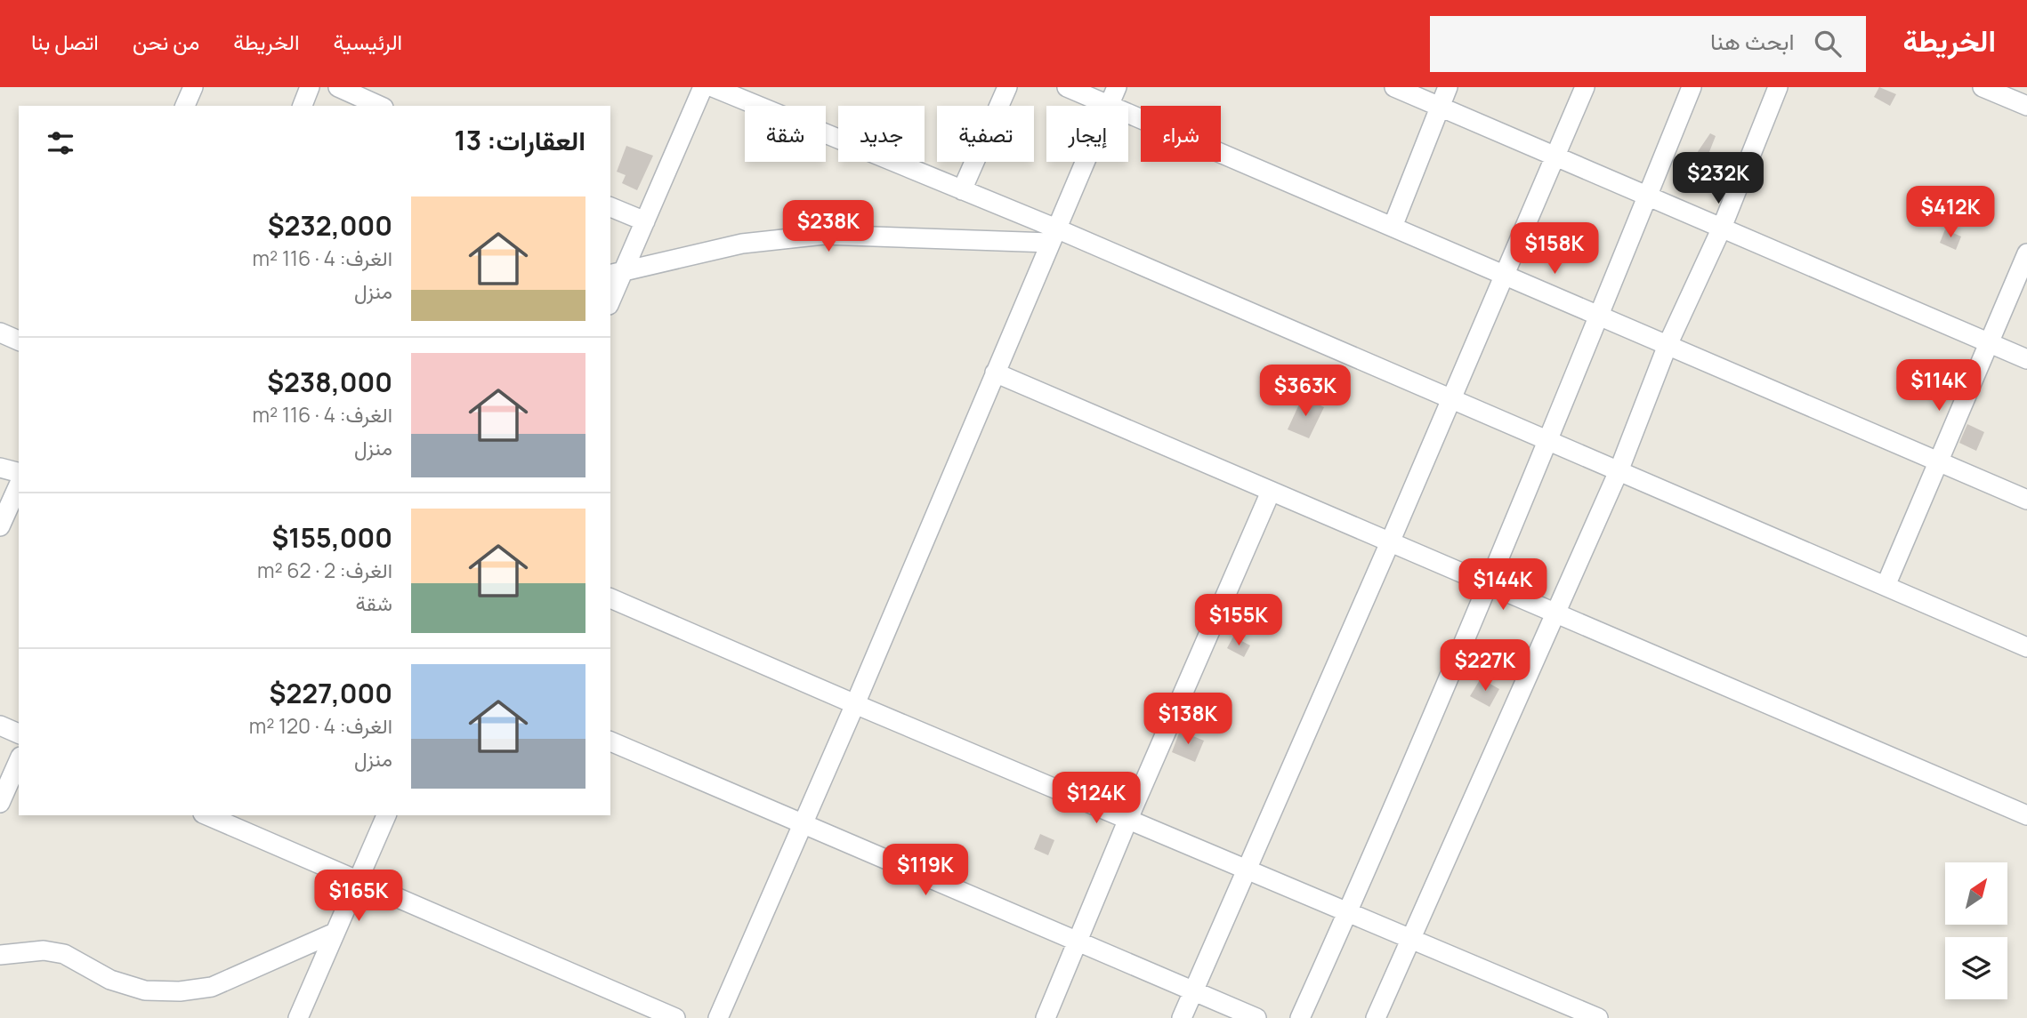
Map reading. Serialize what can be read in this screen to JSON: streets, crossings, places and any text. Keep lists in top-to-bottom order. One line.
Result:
{"north":"top right","page":{"header":"الخريطة","search":"ابحث هنا","nav":["الرئيسية","الخريطة","من نحن","اتصل بنا"],"chip":["شراء","إيجار","تصفية","جديد","شقة"],"heading":"العقارات: 13","price":["$232K","$412K","$238K","$158K","$114K","$363K","$144K","$155K","$227K","$138K","$124K","$119K","$165K"],"list":[{"name":"$232,000","note":"الغرف: 4 · 116 m² · منزل"},{"name":"$238,000","note":"الغرف: 4 · 116 m² · منزل"},{"name":"$155,000","note":"الغرف: 2 · 62 m² · شقة"},{"name":"$227,000","note":"الغرف: 4 · 120 m² · منزل"}]}}
